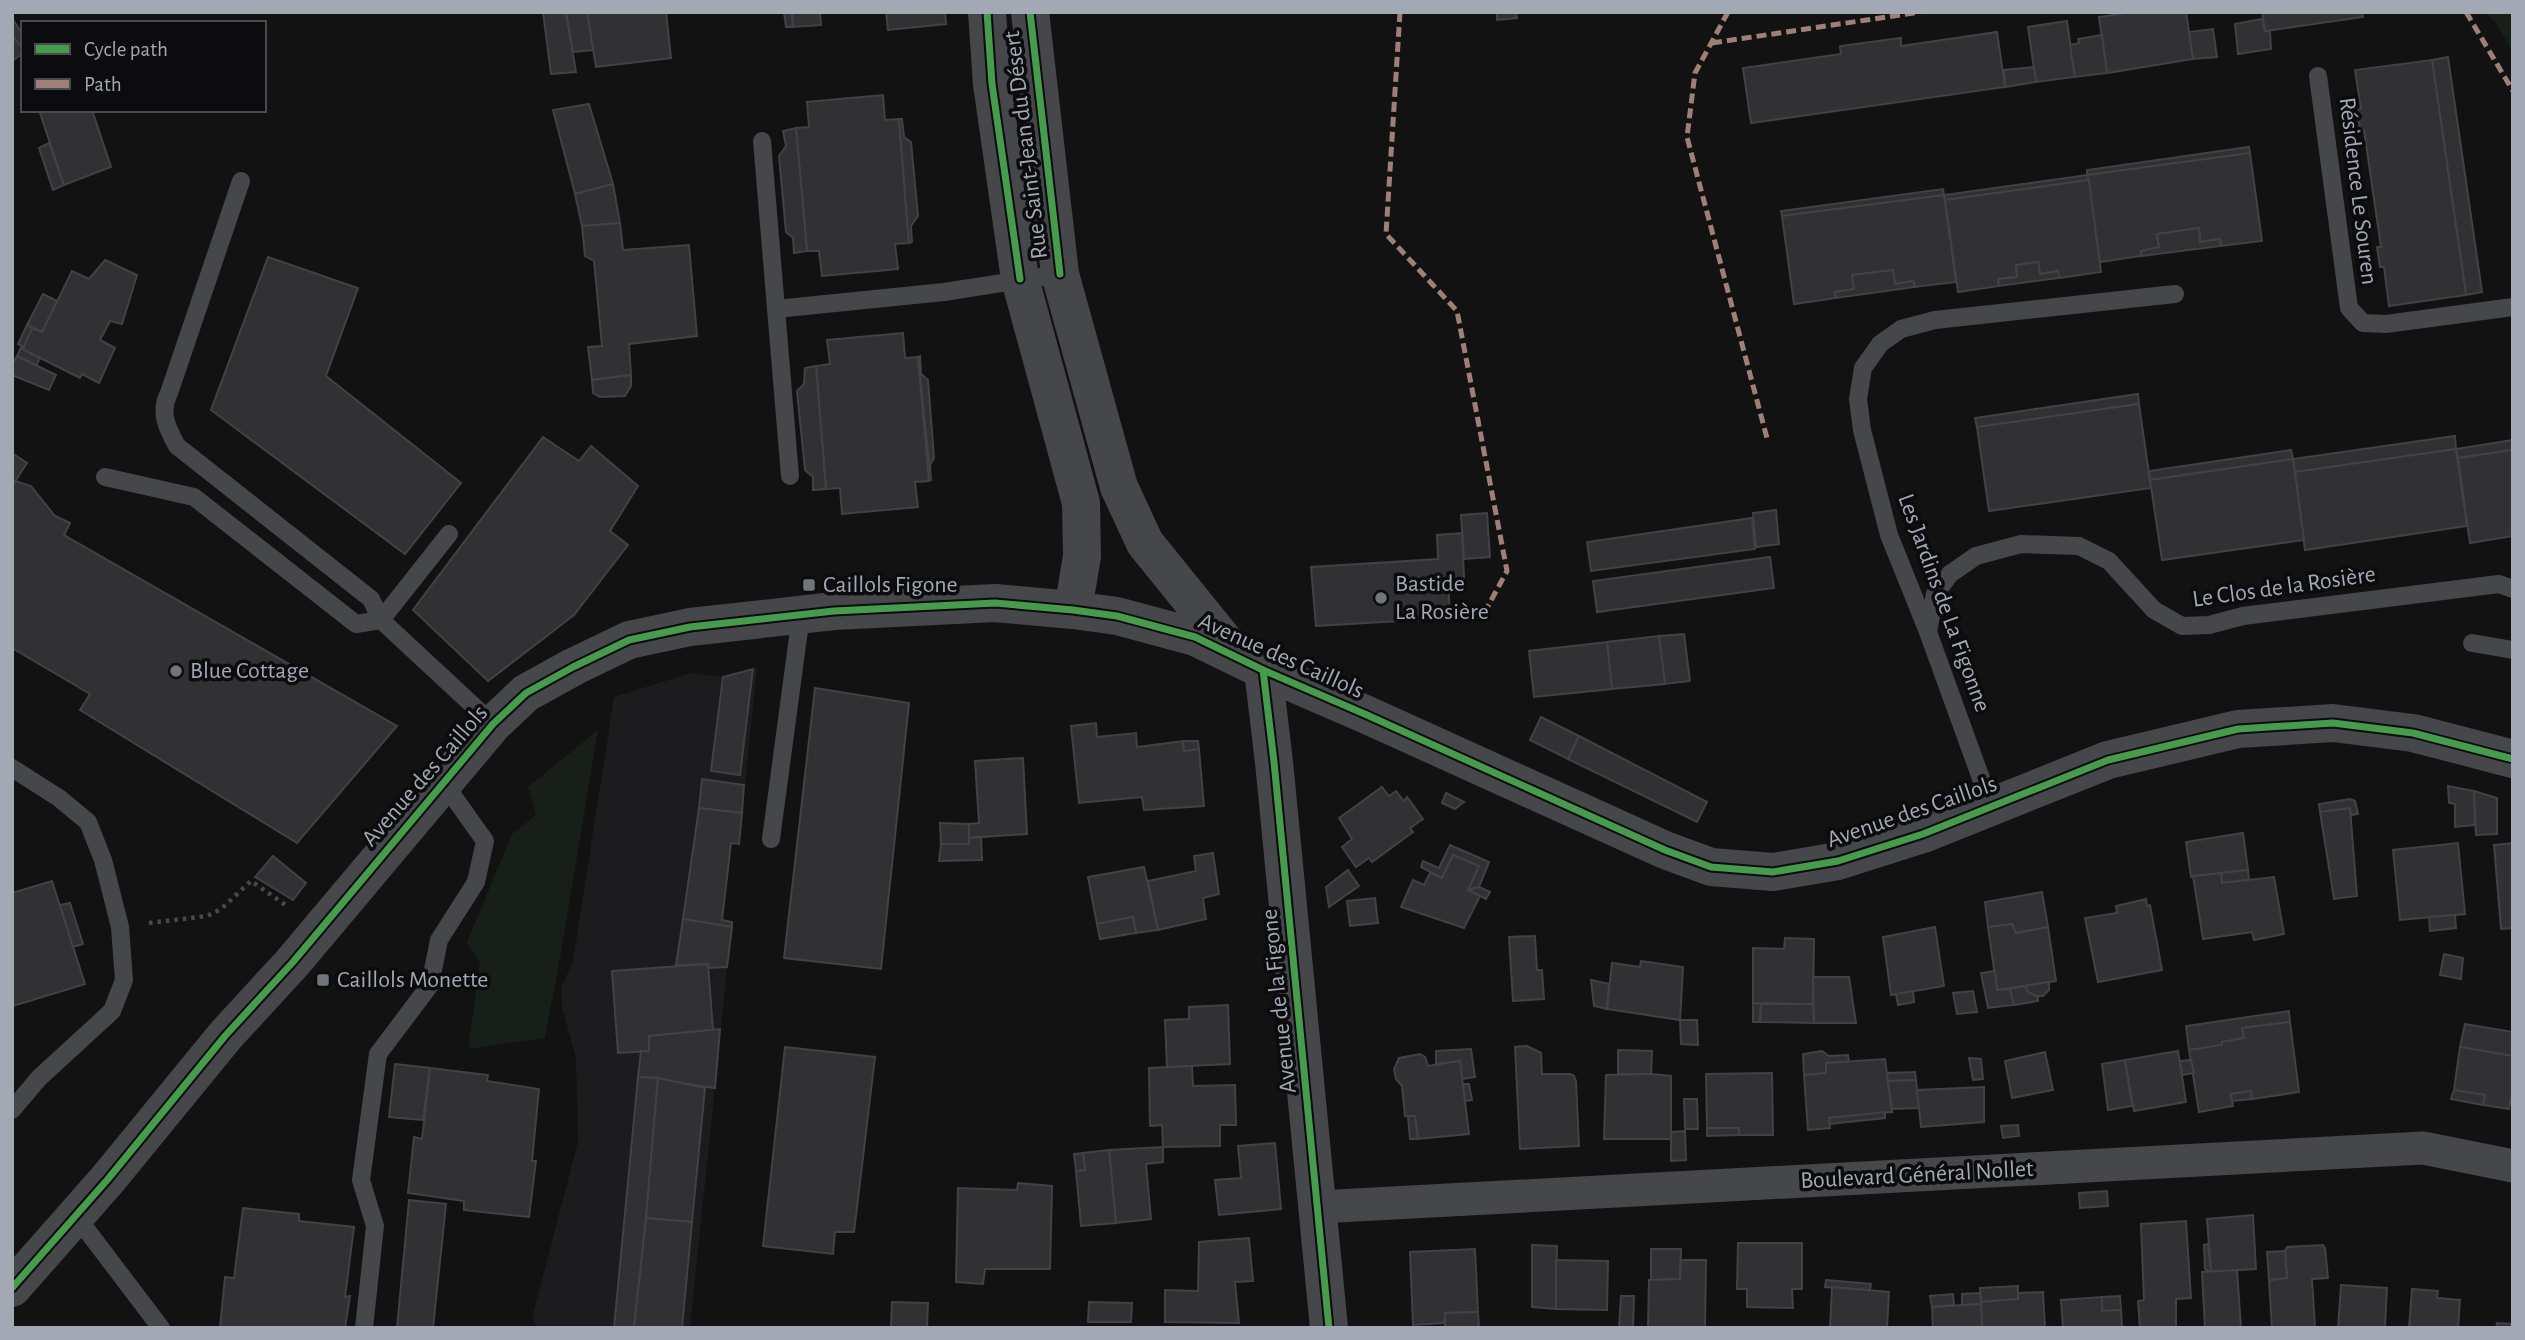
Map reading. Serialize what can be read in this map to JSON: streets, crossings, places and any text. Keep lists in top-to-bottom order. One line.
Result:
{"streets":{"street":["Rue Saint-Jean du Désert","Avenue des Caillols","Avenue de la Figone","Boulevard Général Nollet"],"lane":["Résidence Le Souren","Le Clos de la Rosière","Les Jardins de La Figonne"]},"crossings":[["Rue Saint-Jean du Désert","Avenue des Caillols"],["Rue Saint-Jean du Désert","Avenue de la Figone"],["Le Clos de la Rosière","Les Jardins de La Figonne"],["Les Jardins de La Figonne","Avenue des Caillols"],["Avenue des Caillols","Avenue de la Figone"],["Avenue de la Figone","Boulevard Général Nollet"]],"places":{"transit":["Caillols Figone","Caillols Monette"],"other":["Bastide La Rosière","Blue Cottage"]},"legend":["Cycle path","Path"]}
